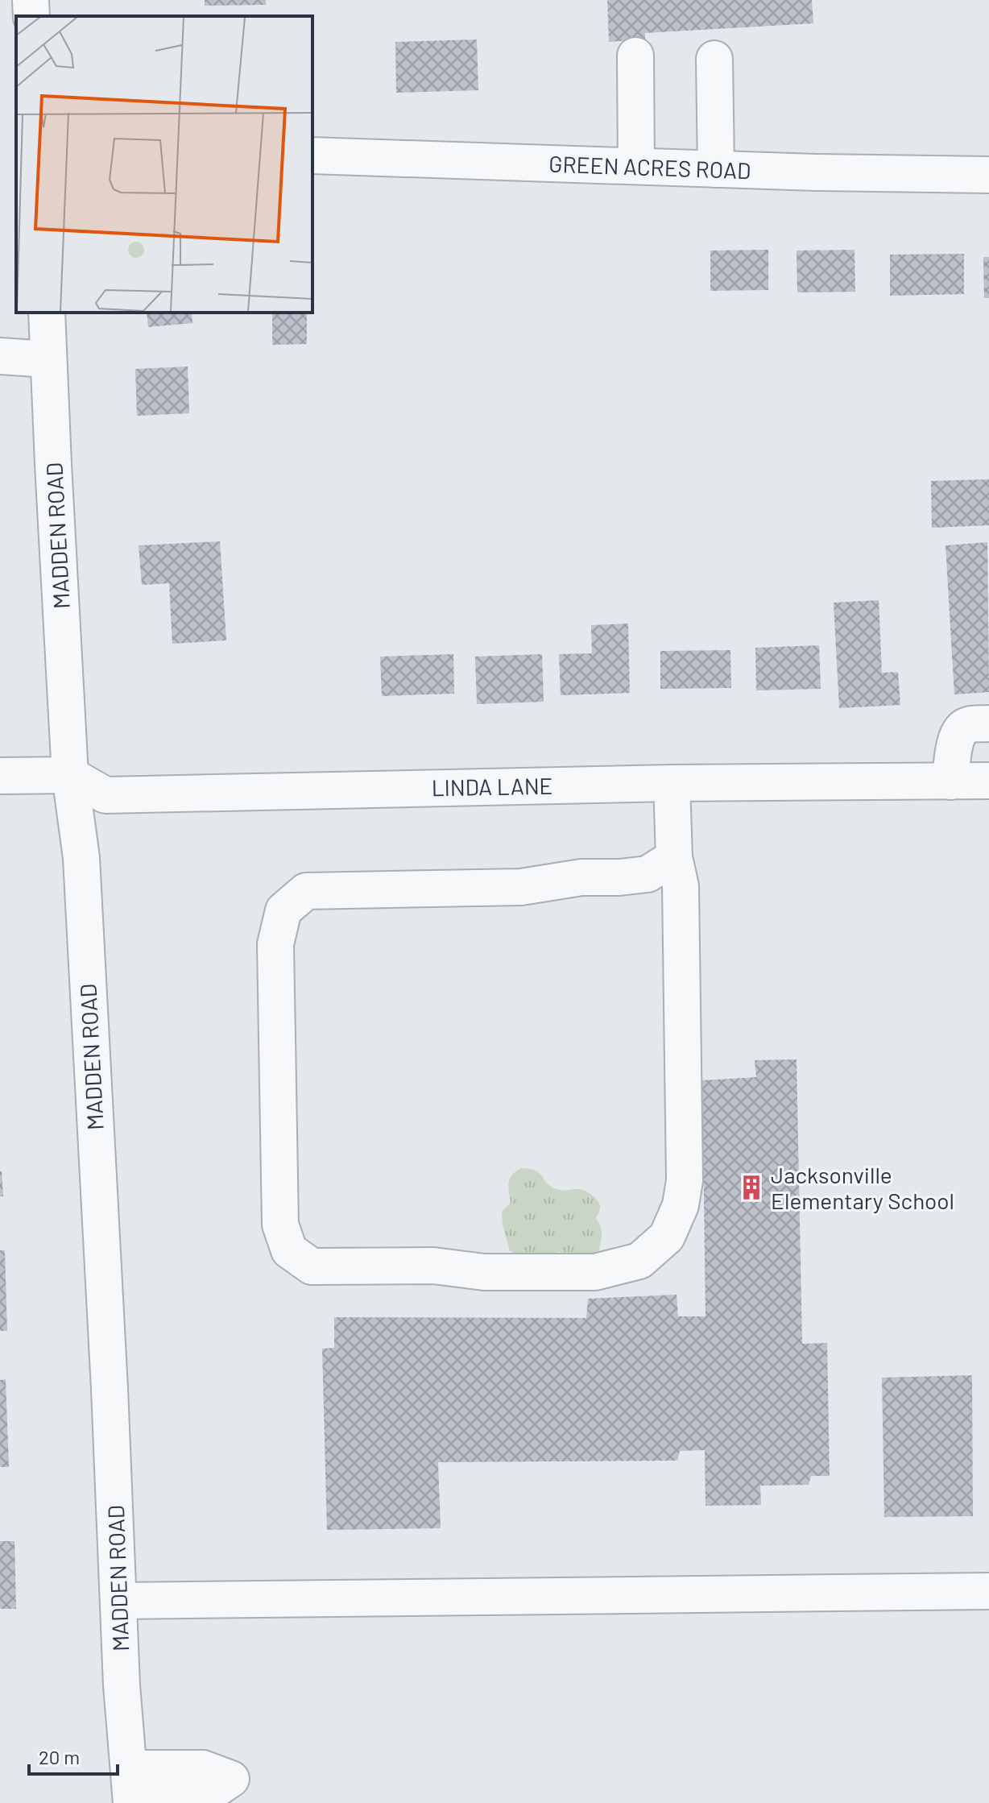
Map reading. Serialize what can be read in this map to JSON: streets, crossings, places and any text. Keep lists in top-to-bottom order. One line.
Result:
{"streets":{"street":["GREEN ACRES ROAD","MADDEN ROAD","LINDA LANE"]},"crossings":[["MADDEN ROAD","LINDA LANE"]],"places":{"building":["Jacksonville Elementary School"]},"scale_bar":"20 m"}
